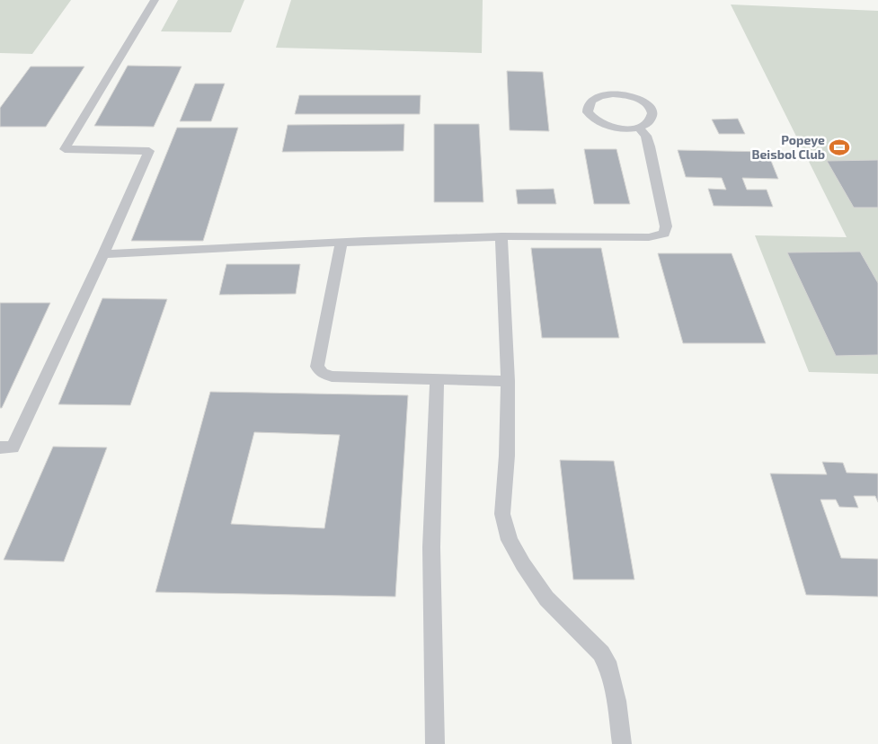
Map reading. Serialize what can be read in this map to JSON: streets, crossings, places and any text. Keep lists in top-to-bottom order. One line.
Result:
{"places":{"sports":["Popeye Beisbol Club"]}}
